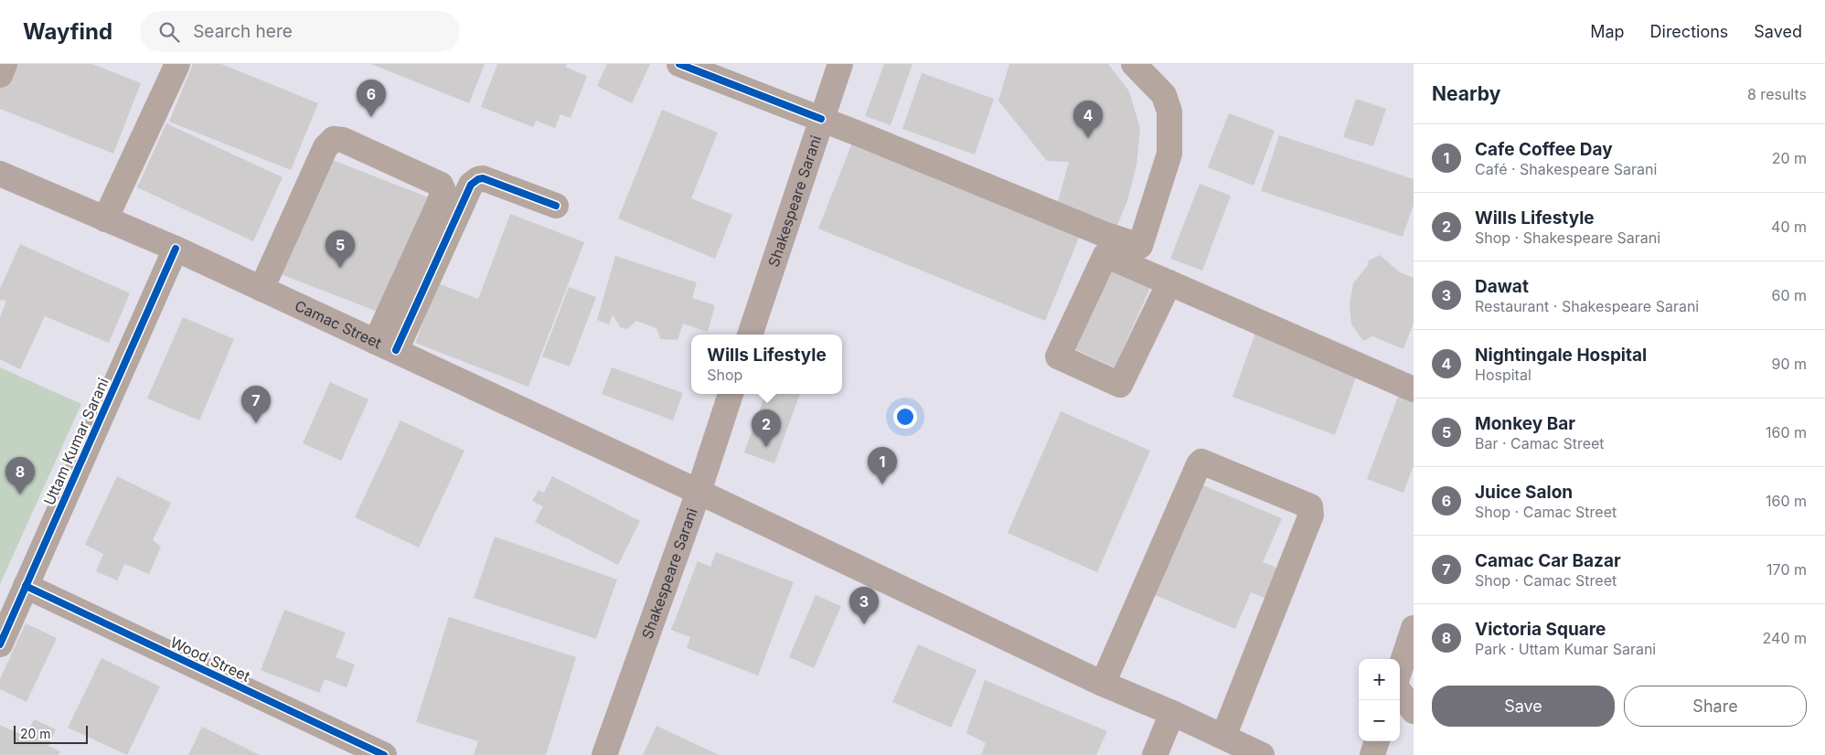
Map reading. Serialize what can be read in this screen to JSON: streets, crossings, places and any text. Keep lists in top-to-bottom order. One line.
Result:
{"streets":{"main road":["Shakespeare Sarani","Camac Street"],"street":["Uttam Kumar Sarani","Wood Street"]},"crossings":[["Shakespeare Sarani","Camac Street"],["Camac Street","Uttam Kumar Sarani"],["Uttam Kumar Sarani","Wood Street"]],"scale_bar":"20 m","page":{"header":"Wayfind","search":"Search here","nav":["Map","Directions","Saved"],"heading":["Nearby","8 results"],"pins":["6","4","5","7","2","1","8","3"],"list":[{"mark":"1","name":"Cafe Coffee Day","note":"Café · Shakespeare Sarani","value":"20 m"},{"mark":"2","name":"Wills Lifestyle","note":"Shop · Shakespeare Sarani","value":"40 m"},{"mark":"3","name":"Dawat","note":"Restaurant · Shakespeare Sarani","value":"60 m"},{"mark":"4","name":"Nightingale Hospital","note":"Hospital","value":"90 m"},{"mark":"5","name":"Monkey Bar","note":"Bar · Camac Street","value":"160 m"},{"mark":"6","name":"Juice Salon","note":"Shop · Camac Street","value":"160 m"},{"mark":"7","name":"Camac Car Bazar","note":"Shop · Camac Street","value":"170 m"},{"mark":"8","name":"Victoria Square","note":"Park · Uttam Kumar Sarani","value":"240 m"}],"popup":["Wills Lifestyle","Shop"],"map_buttons":["+","−"],"buttons":["Save","Share"],"scale":"20 m"}}
